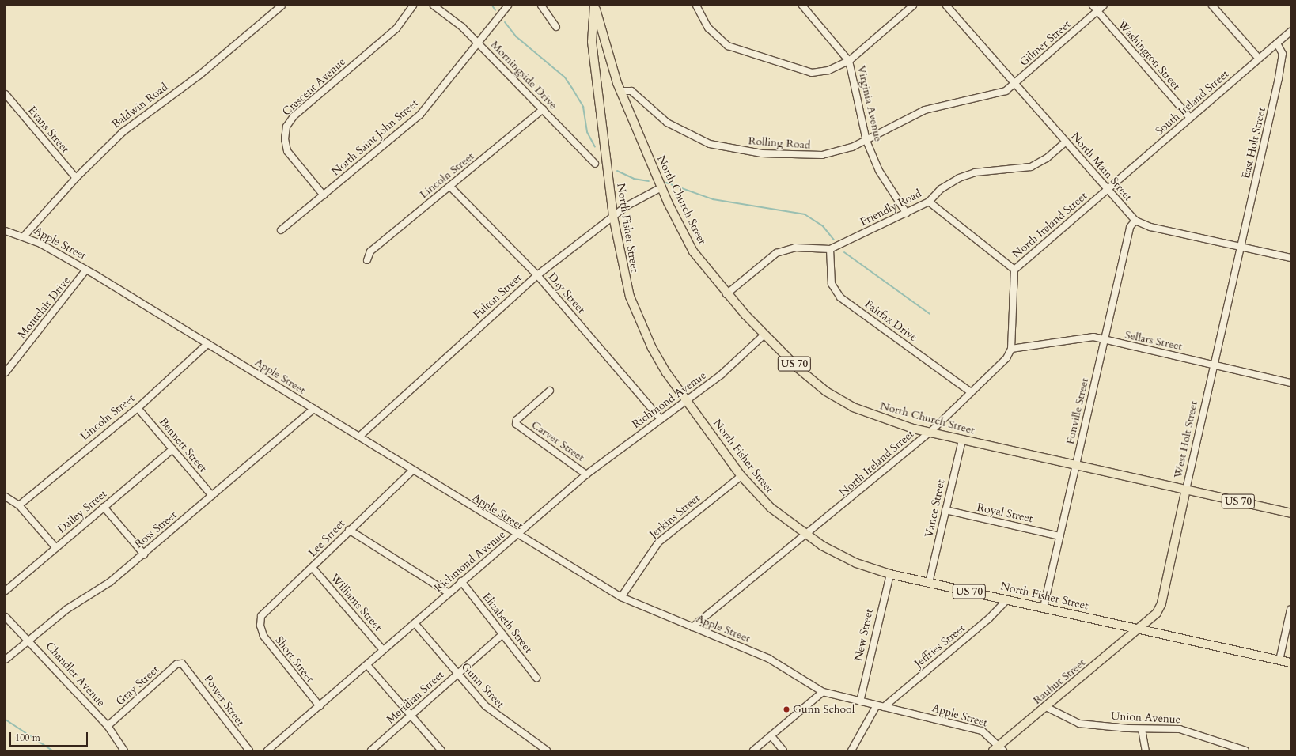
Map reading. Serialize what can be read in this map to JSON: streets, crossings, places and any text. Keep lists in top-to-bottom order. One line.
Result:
{"streets":{"main road":["North Church Street","North Fisher Street","US 70","West Holt Street","Rauhut Street"],"street":["Gilmer Street","Washington Street","Morningside Drive","Crescent Avenue","South Ireland Street","Virginia Avenue","Baldwin Road","Evans Street","North Saint John Street","Rolling Road","East Holt Street","North Main Street","Lincoln Street","Friendly Road","North Ireland Street","Apple Street","Day Street","Fulton Street","Montclair Drive","Fairfax Drive","Sellars Street","Richmond Avenue","Fonville Street","Carver Street","Bennett Street","Vance Street","Dailey Street","Royal Street","Jerkins Street","Ross Street","Lee Street","Williams Street","Elizabeth Street","New Street","Jeffries Street","Short Street","Chandler Avenue","Gray Street","Gunn Street","Meridian Street","Power Street","Union Avenue"]},"crossings":[["Gilmer Street","Washington Street"],["Gilmer Street","Rolling Road"],["Gilmer Street","North Main Street"],["Washington Street","South Ireland Street"],["Morningside Drive","North Saint John Street"],["Morningside Drive","Lincoln Street"],["Crescent Avenue","North Saint John Street"],["South Ireland Street","East Holt Street"],["South Ireland Street","North Main Street"],["South Ireland Street","North Ireland Street"],["Virginia Avenue","Rolling Road"],["Virginia Avenue","Friendly Road"],["Baldwin Road","Evans Street"],["Baldwin Road","Apple Street"],["Rolling Road","North Main Street"],["Rolling Road","North Church Street"],["East Holt Street","North Main Street"],["East Holt Street","West Holt Street"],["North Main Street","Friendly Road"],["North Main Street","North Ireland Street"],["North Main Street","Fonville Street"],["North Main Street","West Holt Street"],["Lincoln Street","Apple Street"],["Lincoln Street","Day Street"],["Lincoln Street","Bennett Street"],["North Church Street","Friendly Road"],["North Church Street","North Ireland Street"],["North Church Street","North Fisher Street"],["North Church Street","Fulton Street"],["North Church Street","Richmond Avenue"],["North Church Street","Fonville Street"],["North Church Street","West Holt Street"],["North Church Street","Vance Street"],["Friendly Road","Fairfax Drive"],["North Ireland Street","North Fisher Street"],["North Ireland Street","Apple Street"],["North Ireland Street","Fairfax Drive"],["North Ireland Street","Sellars Street"],["North Fisher Street","Fulton Street"],["North Fisher Street","Richmond Avenue"],["North Fisher Street","Fonville Street"],["North Fisher Street","West Holt Street"],["North Fisher Street","Vance Street"],["North Fisher Street","Jerkins Street"],["North Fisher Street","New Street"],["North Fisher Street","Jeffries Street"],["North Fisher Street","Rauhut Street"],["Apple Street","Fulton Street"],["Apple Street","Montclair Drive"],["Apple Street","Richmond Avenue"],["Apple Street","Jerkins Street"],["Apple Street","Ross Street"],["Apple Street","Lee Street"],["Apple Street","New Street"],["Apple Street","Jeffries Street"],["Apple Street","Rauhut Street"],["Day Street","Fulton Street"],["Day Street","Richmond Avenue"],["Sellars Street","Fonville Street"],["Sellars Street","West Holt Street"],["Richmond Avenue","Carver Street"],["Richmond Avenue","Williams Street"],["Richmond Avenue","Elizabeth Street"],["Richmond Avenue","Short Street"],["Richmond Avenue","Gunn Street"],["Fonville Street","Royal Street"],["West Holt Street","Rauhut Street"],["Bennett Street","Dailey Street"],["Bennett Street","Ross Street"],["Vance Street","Royal Street"],["Ross Street","Chandler Avenue"],["Lee Street","Williams Street"],["Lee Street","Short Street"],["Elizabeth Street","Meridian Street"],["Chandler Avenue","Gray Street"],["Rauhut Street","Union Avenue"],["Gray Street","Power Street"],["Gunn Street","Meridian Street"]],"places":["Gunn School"],"scale_bar":"100 m"}
